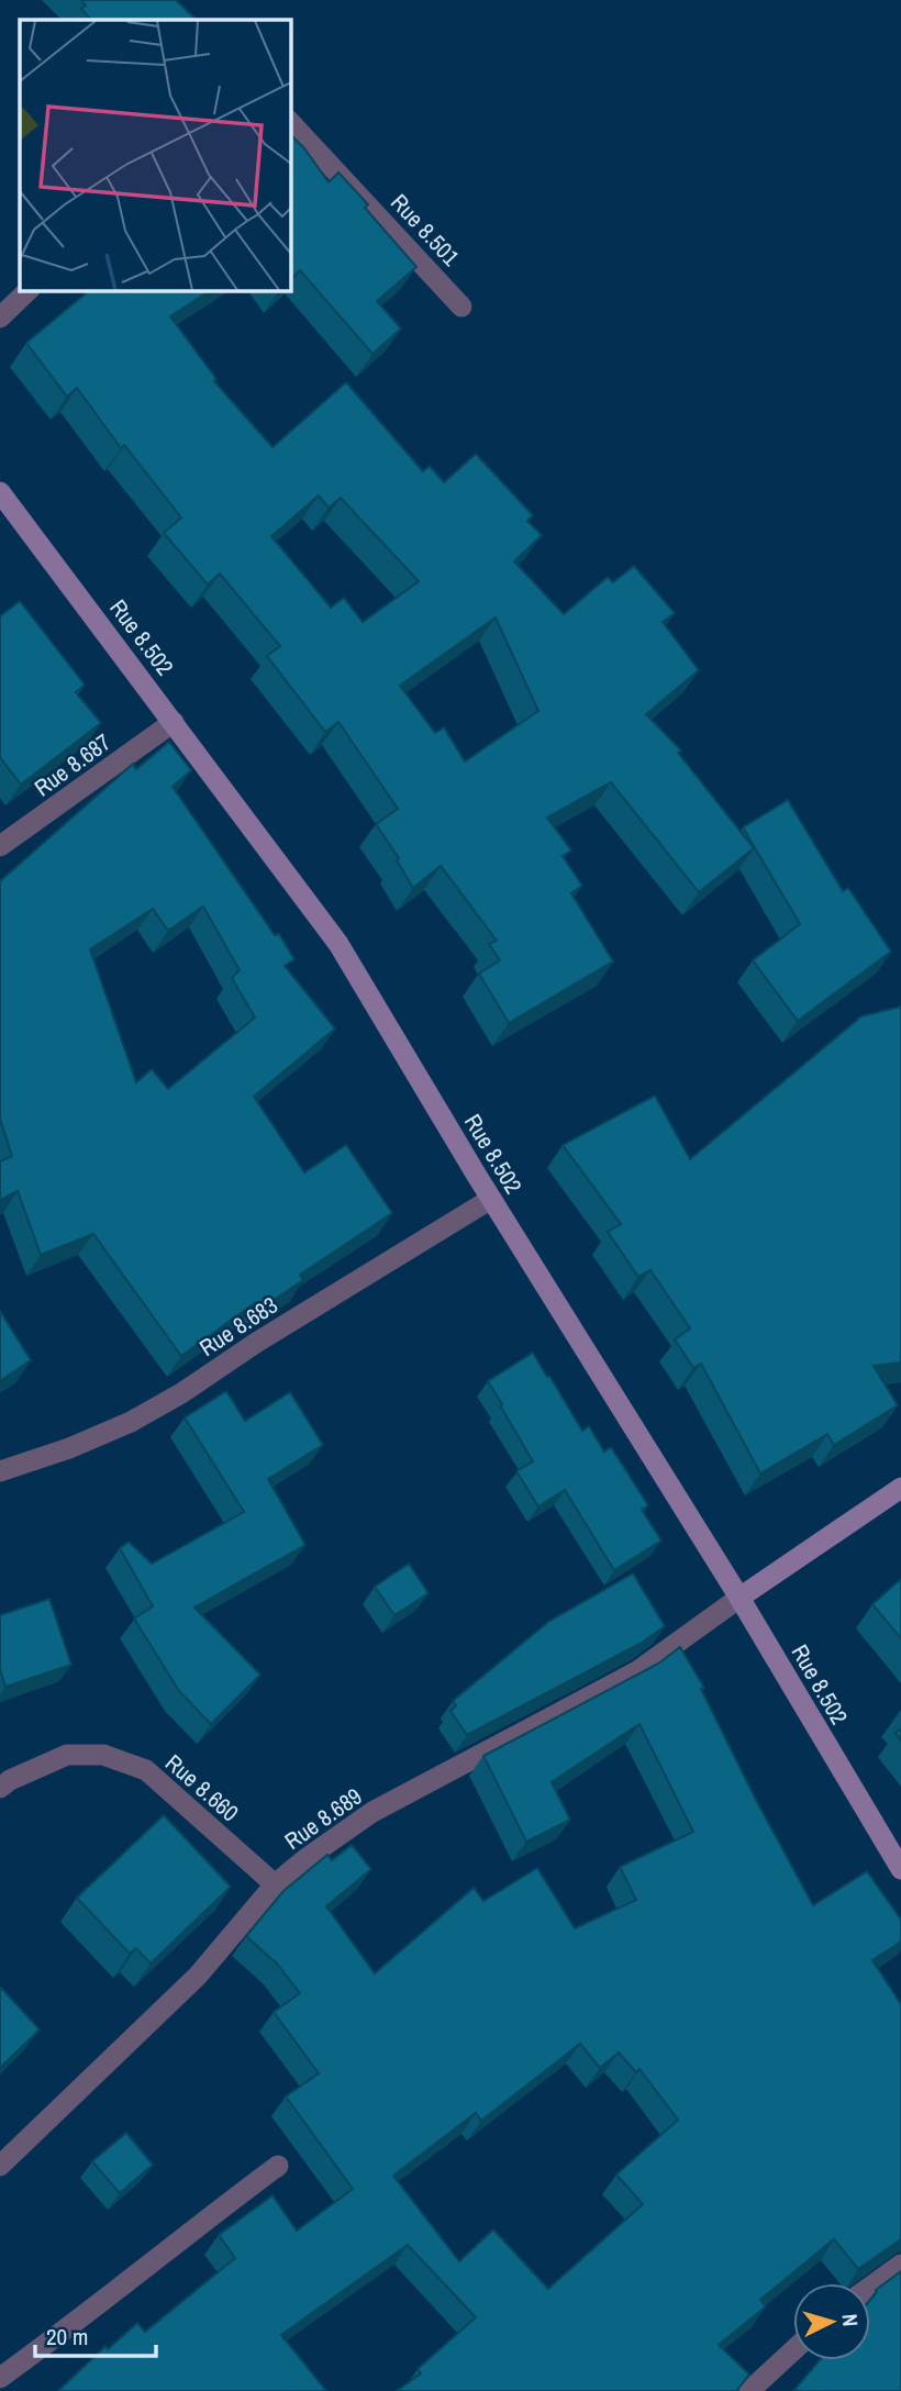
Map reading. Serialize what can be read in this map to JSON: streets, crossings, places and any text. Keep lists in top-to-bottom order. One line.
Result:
{"streets":{"main road":["Rue 8.502"],"street":["Rue 8.501","Rue 8.687","Rue 8.683","Rue 8.660","Rue 8.689"]},"crossings":[["Rue 8.502","Rue 8.687"],["Rue 8.502","Rue 8.683"],["Rue 8.502","Rue 8.689"],["Rue 8.660","Rue 8.689"]],"scale_bar":"20 m","north":"right"}
